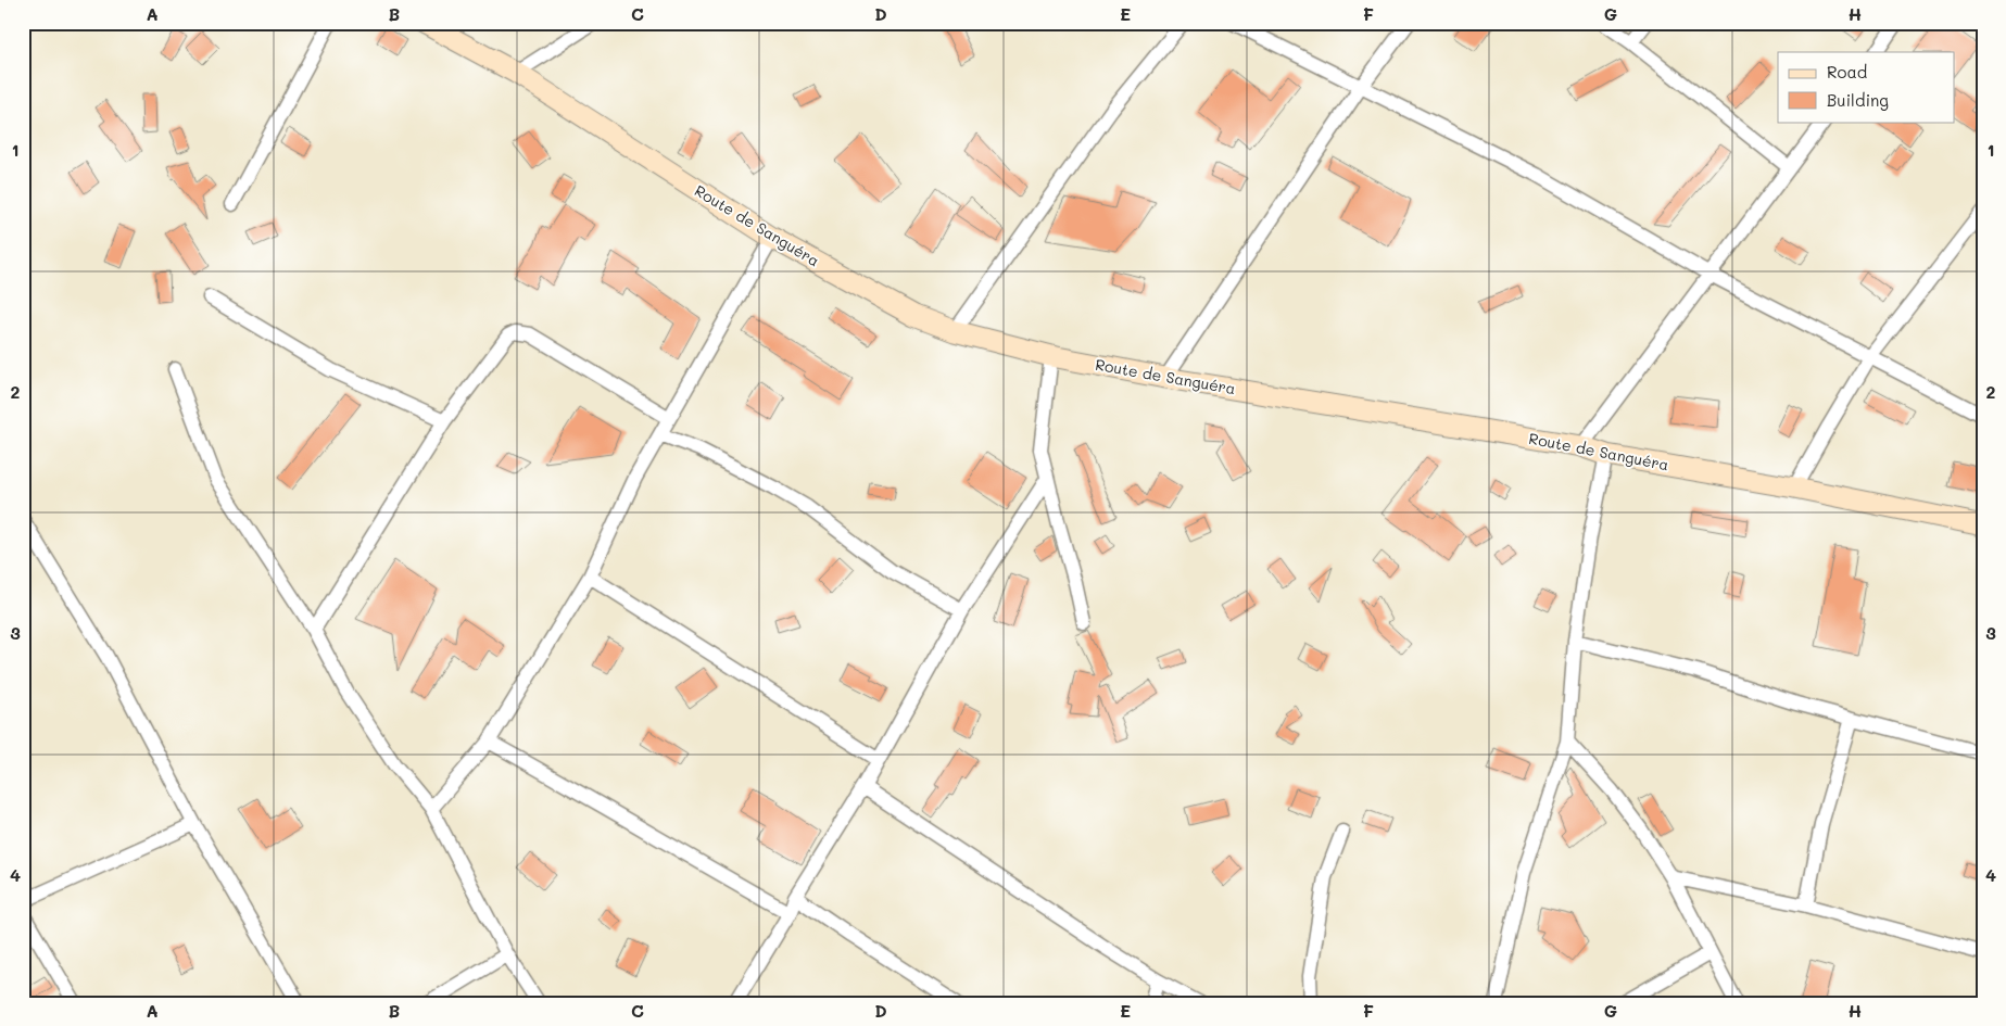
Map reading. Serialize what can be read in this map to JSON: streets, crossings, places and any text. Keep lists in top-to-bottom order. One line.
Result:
{"streets":{"street":["Route de Sanguéra"]},"legend":["Road","Building"],"grid":{"columns":["A","B","C","D","E","F","G","H"],"rows":["1","2","3","4"]}}
